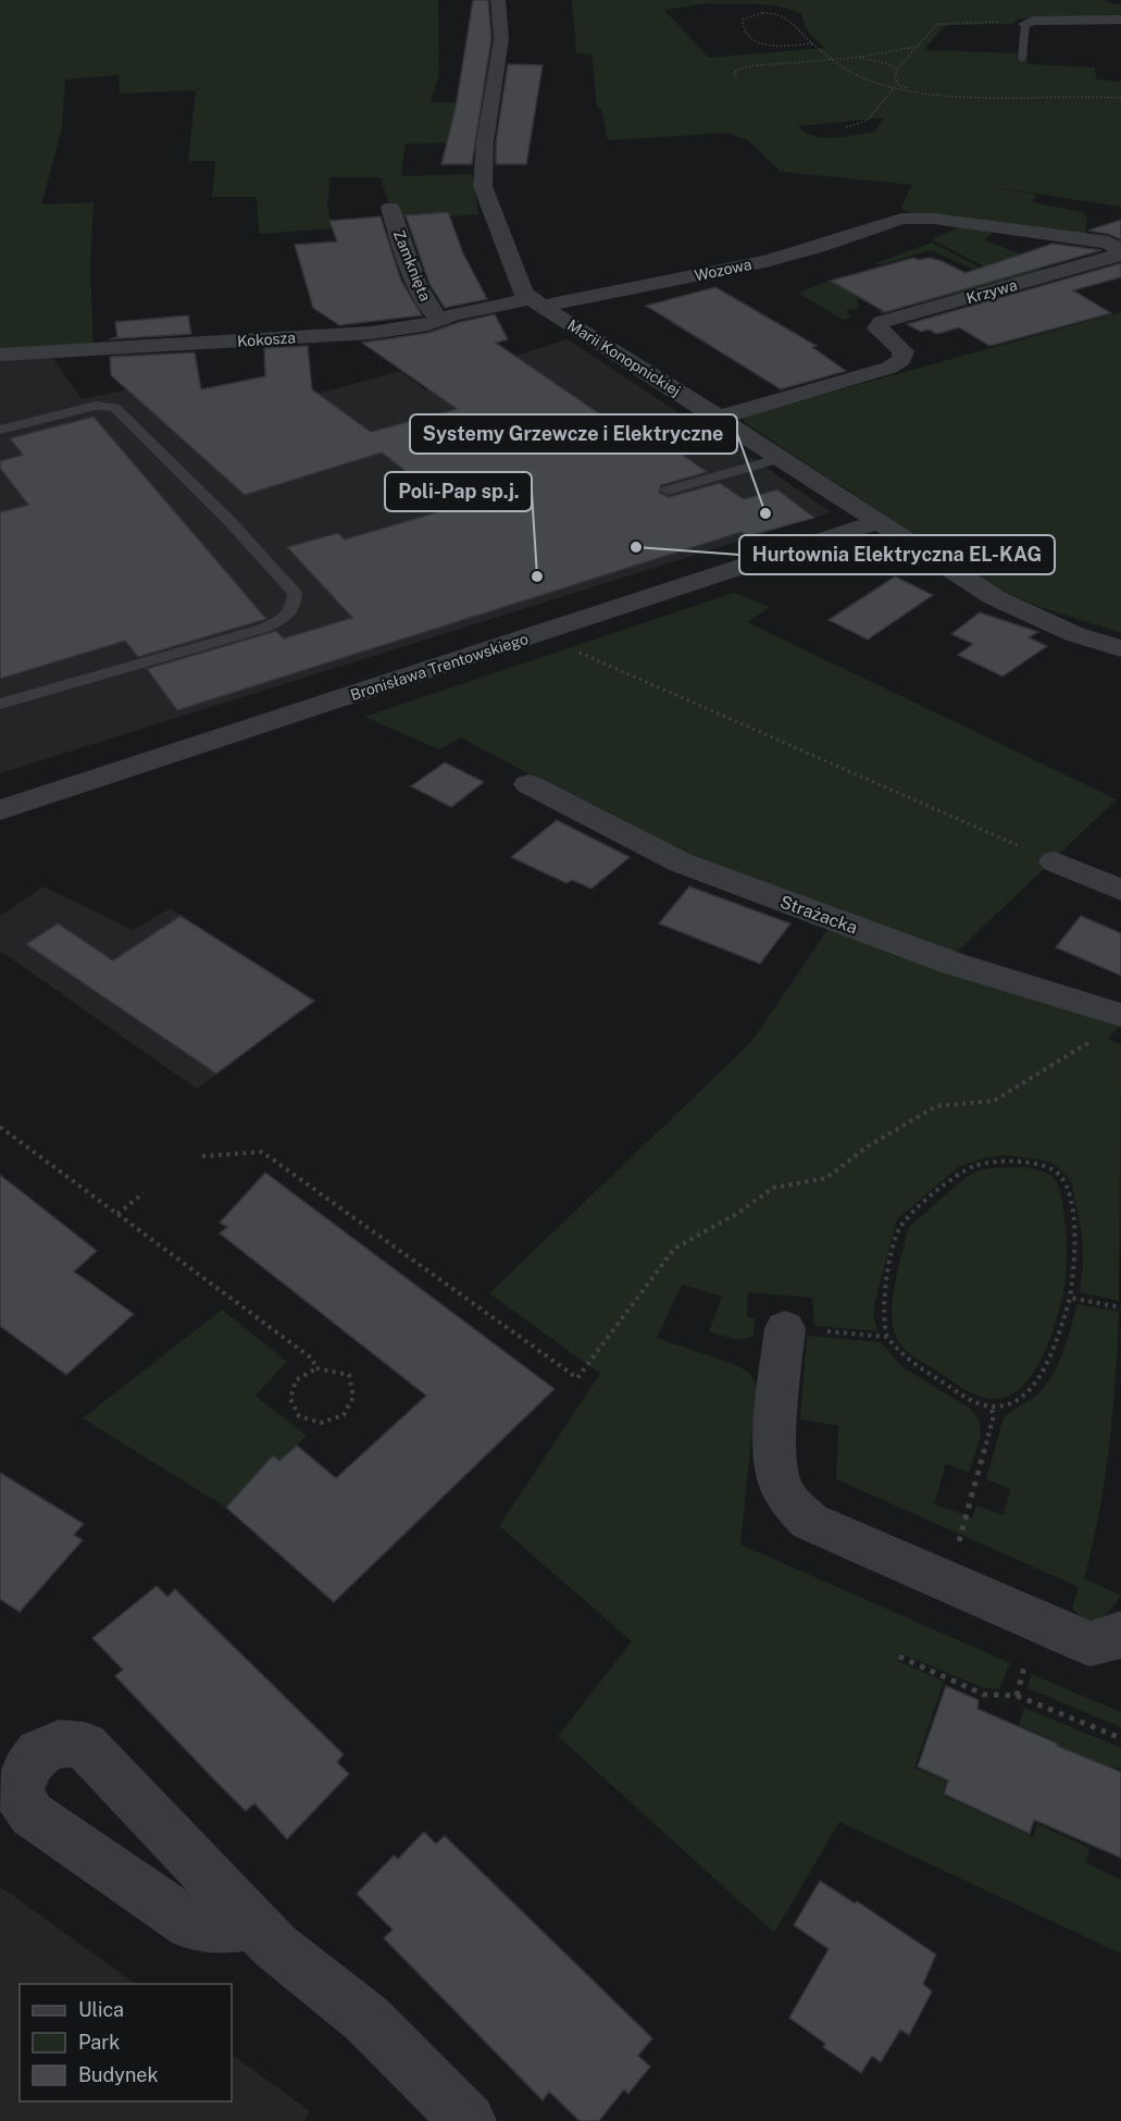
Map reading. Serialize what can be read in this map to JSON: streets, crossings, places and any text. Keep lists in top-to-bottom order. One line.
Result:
{"streets":{"street":["Zamknięta","Wozowa","Krzywa","Kokosza","Marii Konopnickiej","Bronisława Trentowskiego","Strażacka"]},"crossings":[["Zamknięta","Kokosza"],["Wozowa","Krzywa"],["Wozowa","Kokosza"],["Wozowa","Marii Konopnickiej"],["Krzywa","Marii Konopnickiej"],["Kokosza","Marii Konopnickiej"],["Marii Konopnickiej","Bronisława Trentowskiego"]],"places":["Systemy Grzewcze i Elektryczne","Hurtownia Elektryczna EL-KAG","Poli-Pap sp.j."],"legend":["Ulica","Park","Budynek"]}
